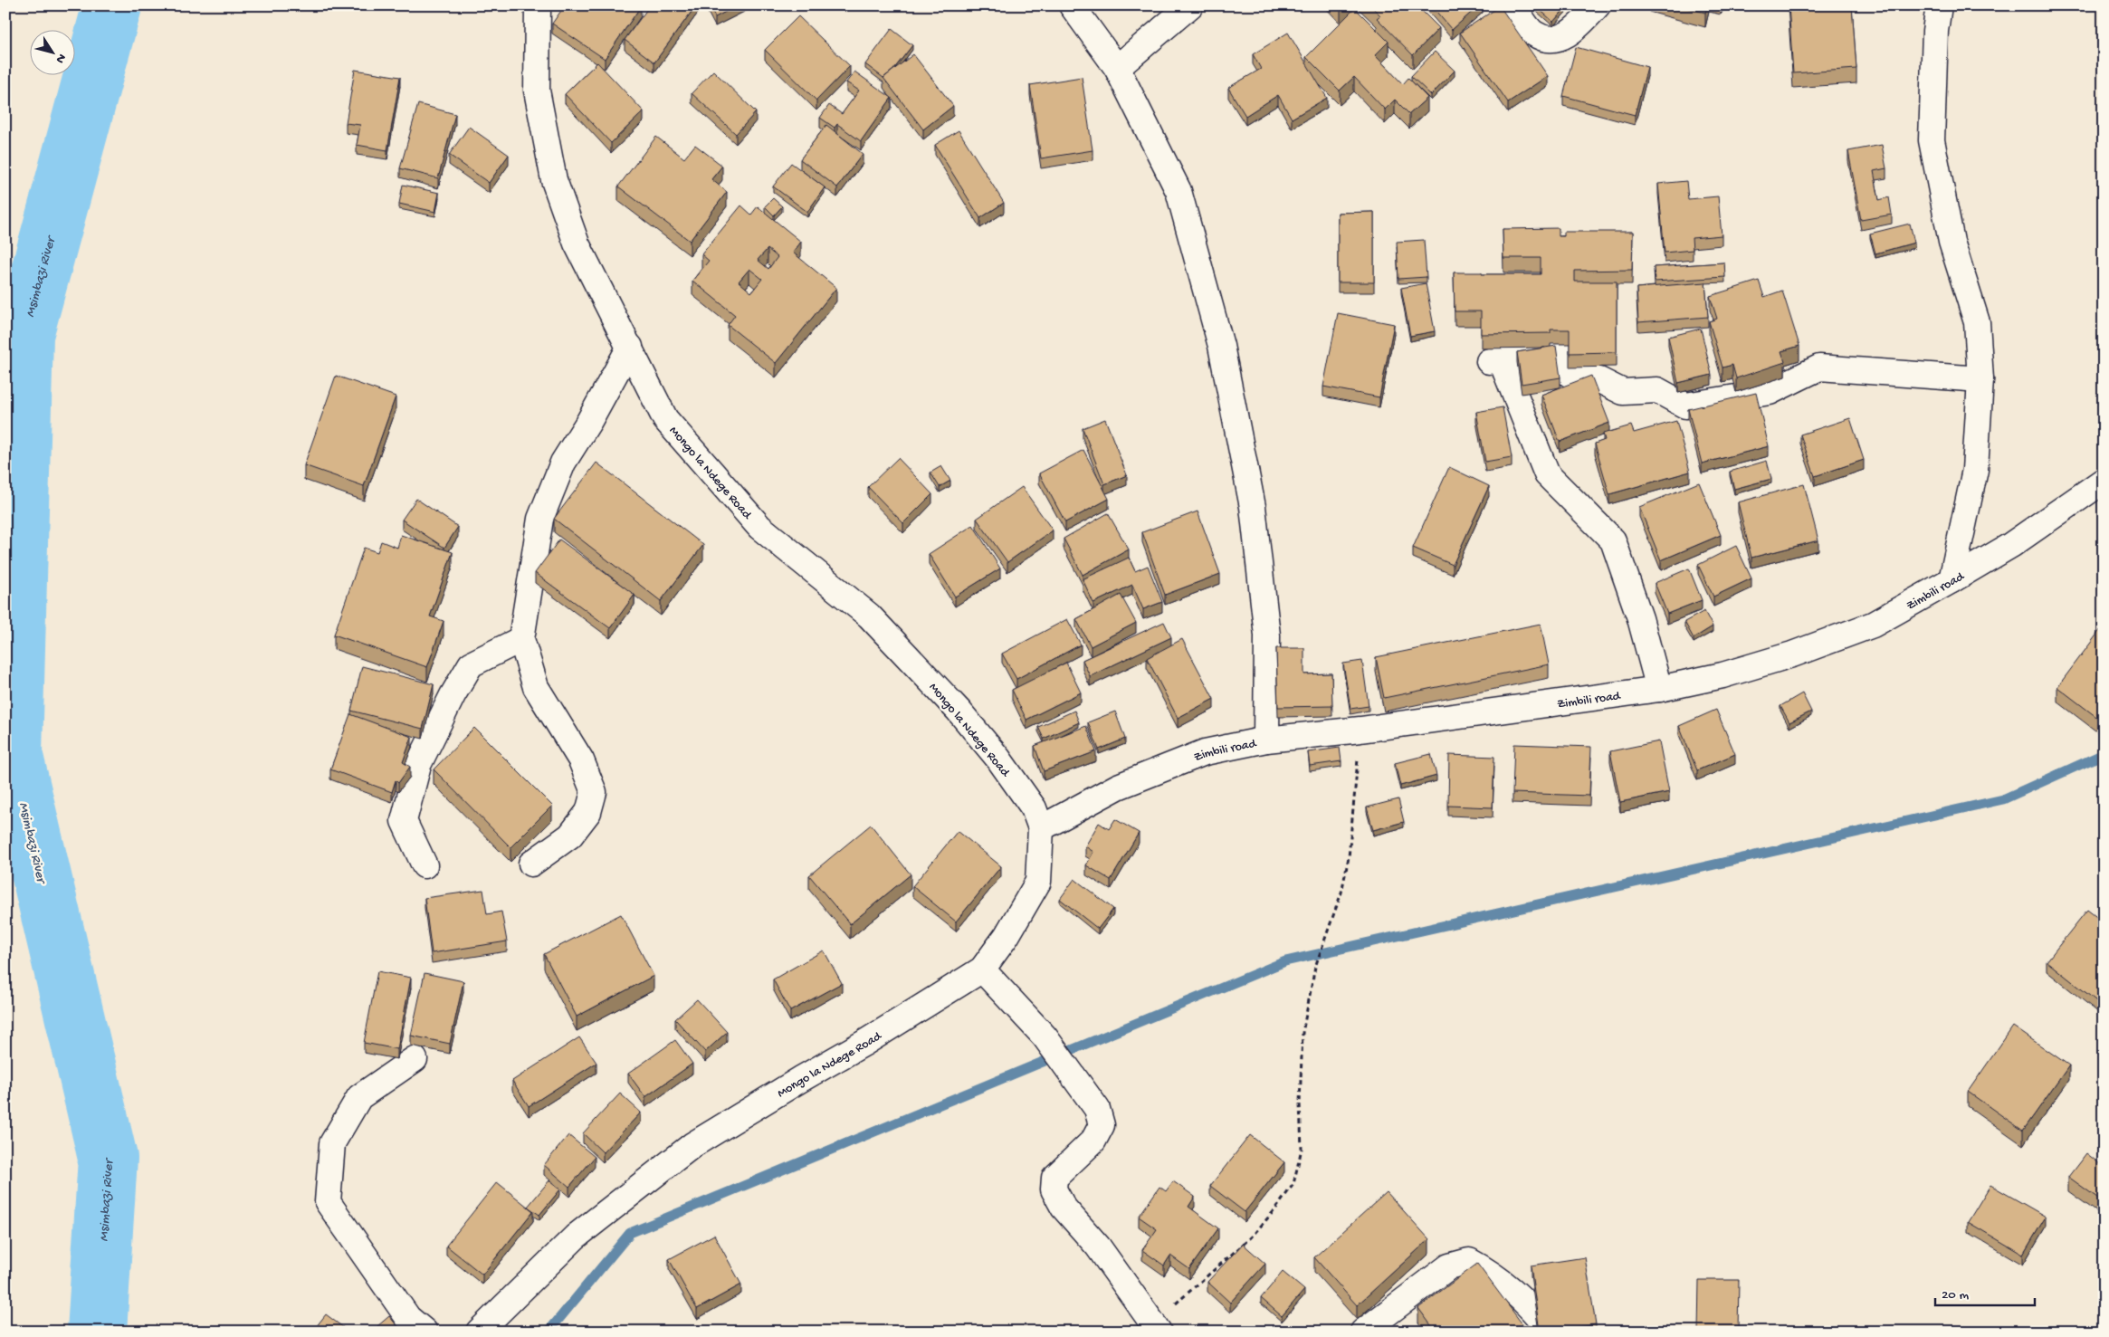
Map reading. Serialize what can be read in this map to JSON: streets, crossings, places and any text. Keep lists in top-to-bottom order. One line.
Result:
{"streets":{"street":["Mongo la Ndege Road","Zimbili road"]},"crossings":[["Mongo la Ndege Road","Zimbili road"]],"water":["Msimbazi River"],"scale_bar":"20 m","north":"bottom right"}
